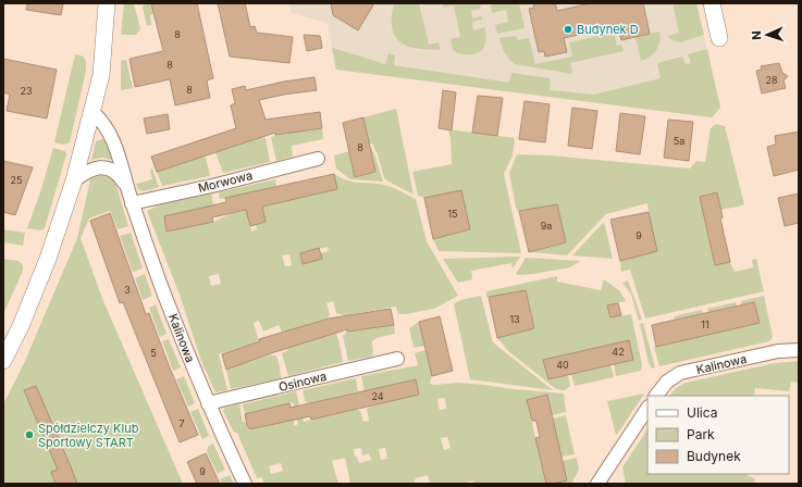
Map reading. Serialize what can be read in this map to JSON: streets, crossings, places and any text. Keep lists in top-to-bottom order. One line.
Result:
{"streets":{"street":["Morwowa","Kalinowa","Osinowa"]},"crossings":[["Morwowa","Kalinowa"],["Kalinowa","Osinowa"]],"places":["Budynek D","Spółdzielczy Klub Sportowy START"],"house_numbers":["8","8","28","8","23","5a","8","25","15","9a","9","3","13","11","42","5","40","24","7","9"],"legend":["Ulica","Park","Budynek"],"north":"left"}
